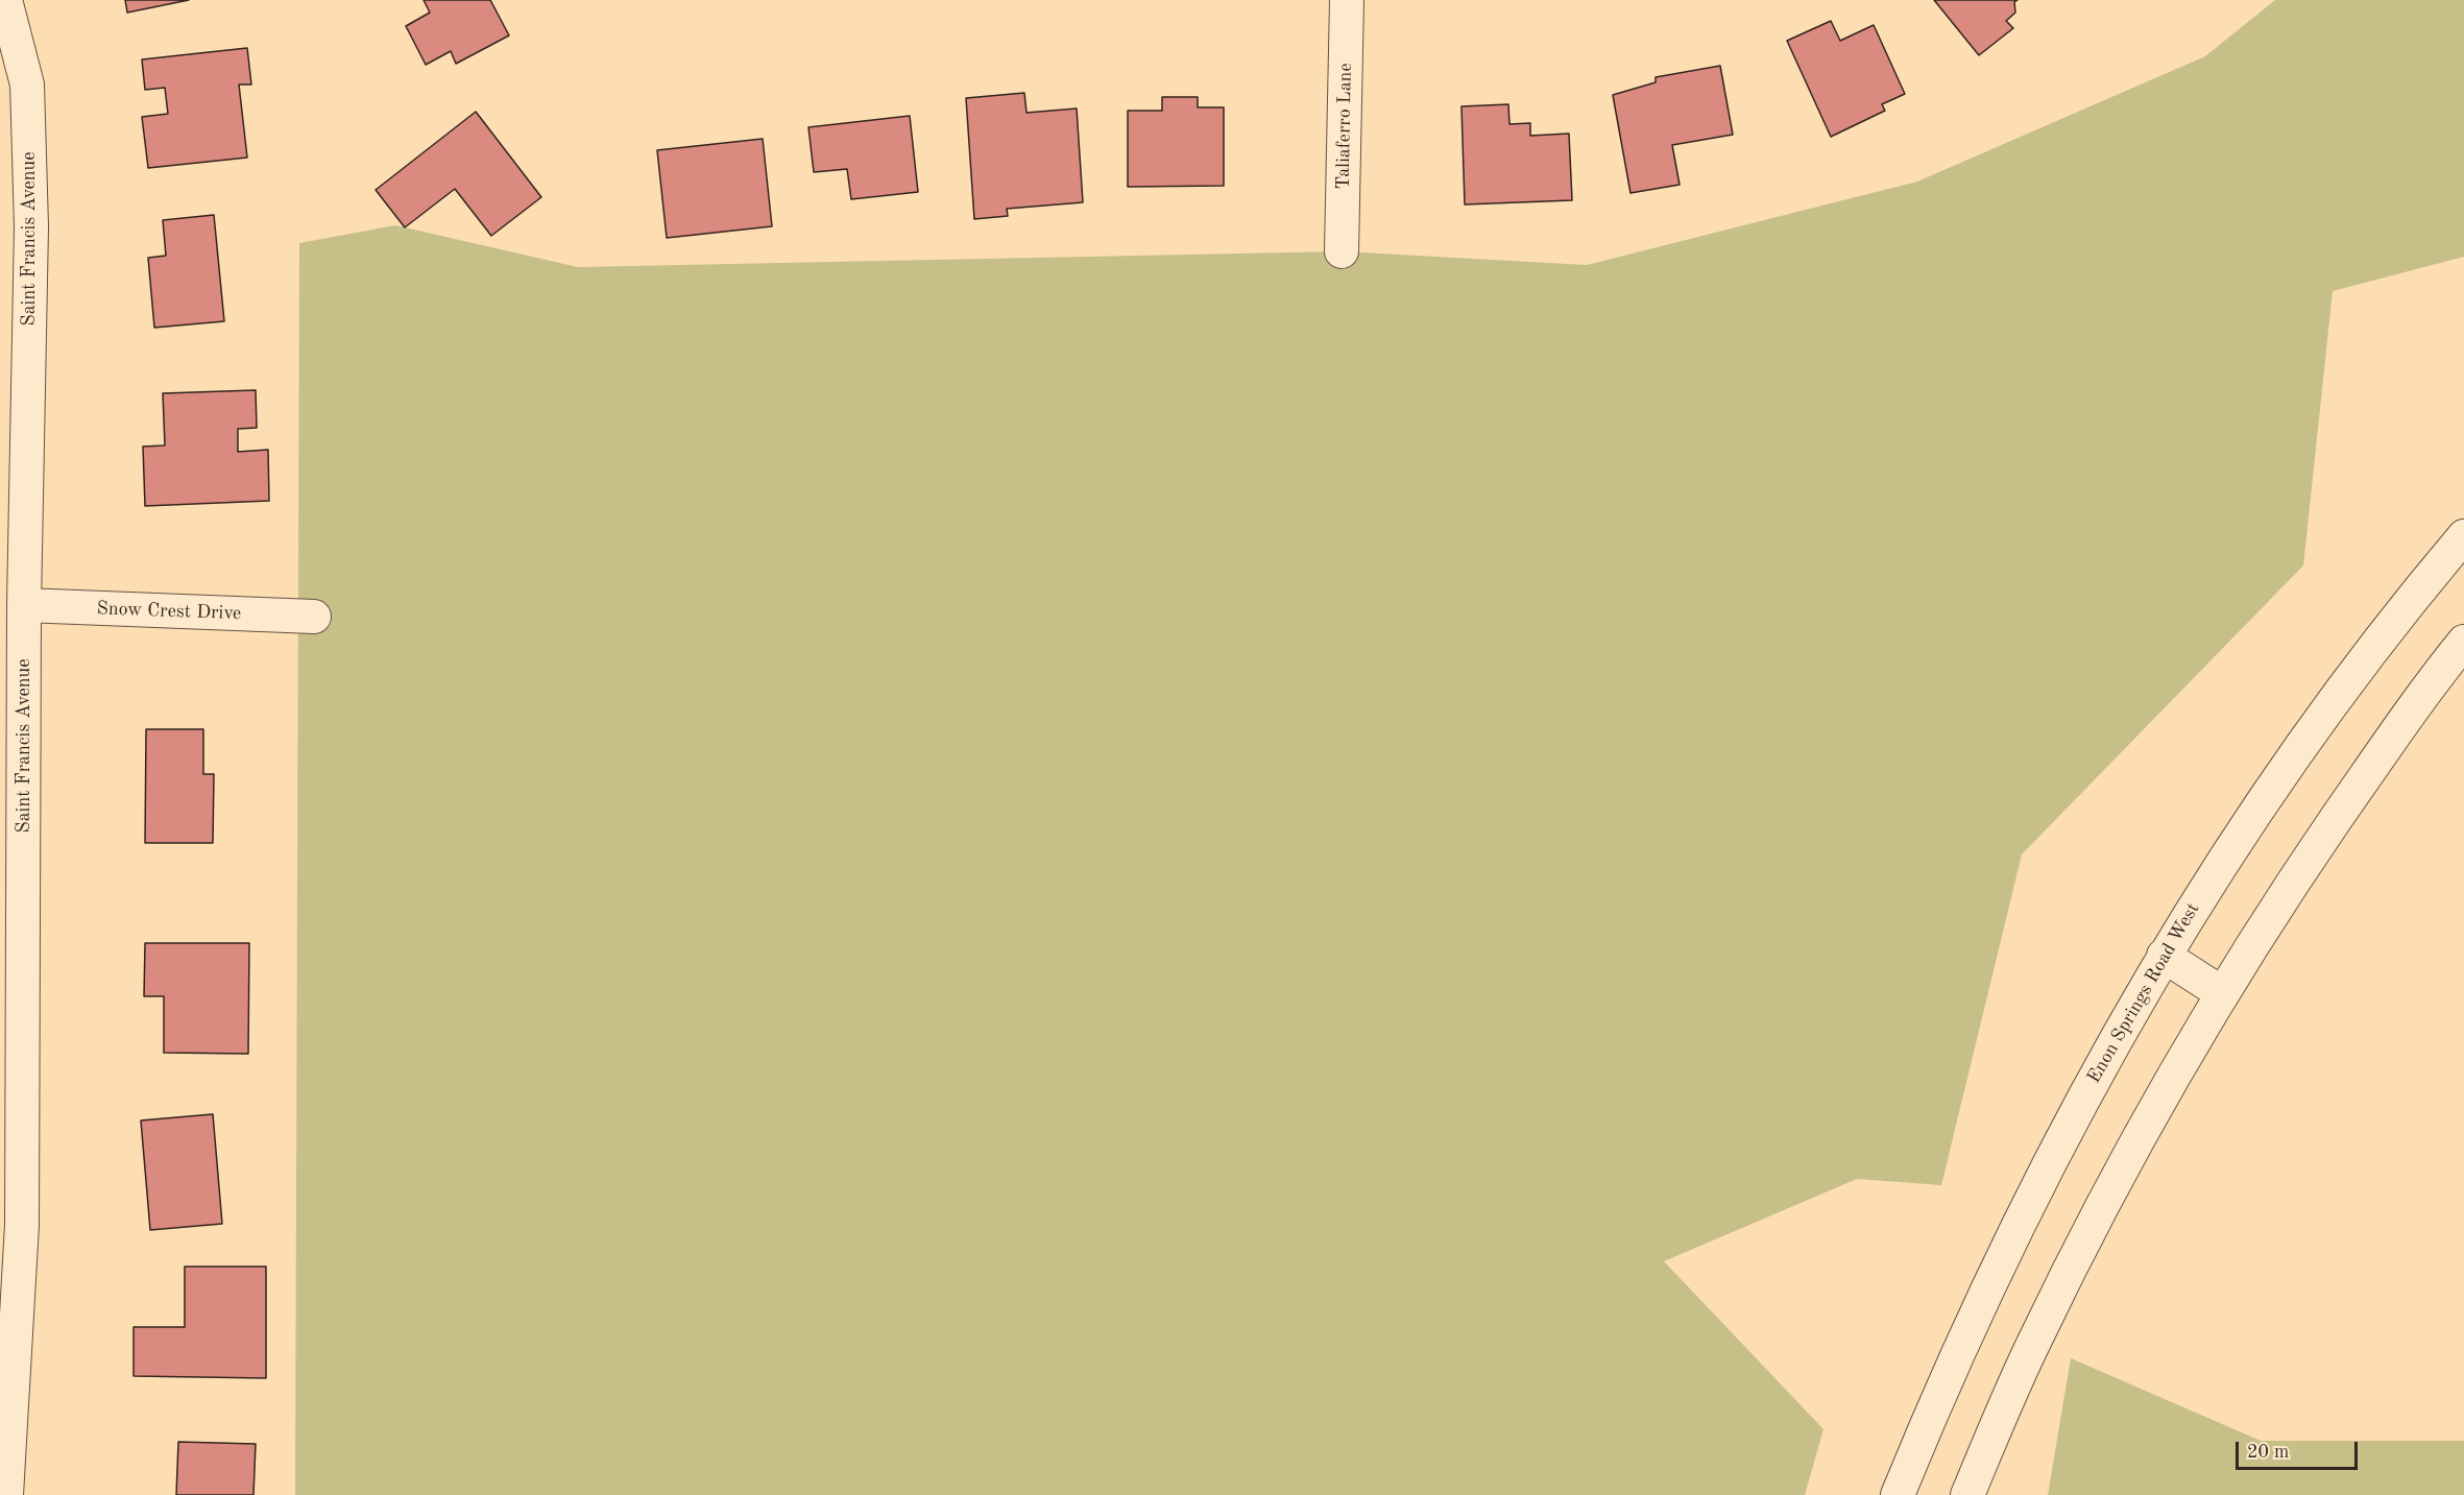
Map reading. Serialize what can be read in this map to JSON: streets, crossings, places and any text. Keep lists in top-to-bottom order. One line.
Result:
{"streets":{"street":["Taliaferro Lane","Saint Francis Avenue","Snow Crest Drive","Enon Springs Road West"]},"crossings":[["Saint Francis Avenue","Snow Crest Drive"]],"scale_bar":"20 m"}
